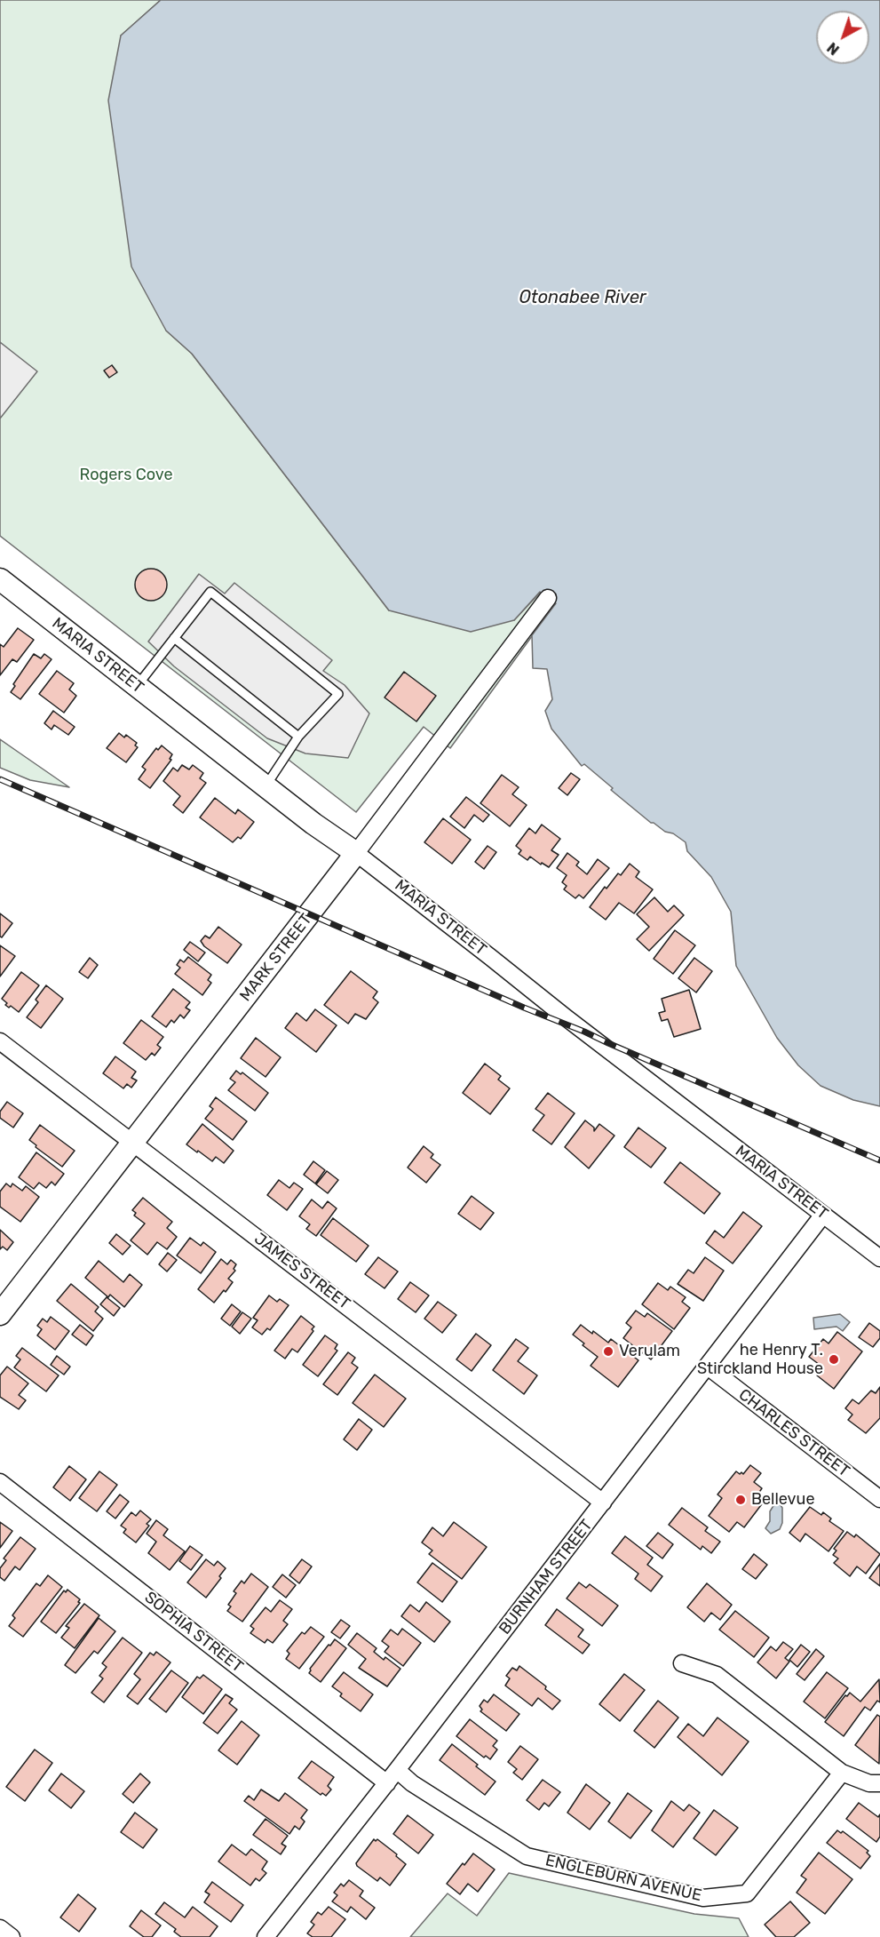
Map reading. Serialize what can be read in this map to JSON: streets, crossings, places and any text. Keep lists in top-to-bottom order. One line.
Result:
{"streets":{"street":["MARIA STREET","MARK STREET","JAMES STREET","CHARLES STREET","BURNHAM STREET","SOPHIA STREET","ENGLEBURN AVENUE"]},"crossings":[["MARIA STREET","MARK STREET"],["MARIA STREET","BURNHAM STREET"],["MARK STREET","JAMES STREET"],["JAMES STREET","BURNHAM STREET"],["CHARLES STREET","BURNHAM STREET"],["BURNHAM STREET","SOPHIA STREET"],["BURNHAM STREET","ENGLEBURN AVENUE"]],"water":["Otonabee River"],"parks":["Rogers Cove"],"places":["Verulam","he Henry T. Stirckland House","Bellevue"],"north":"bottom left"}
